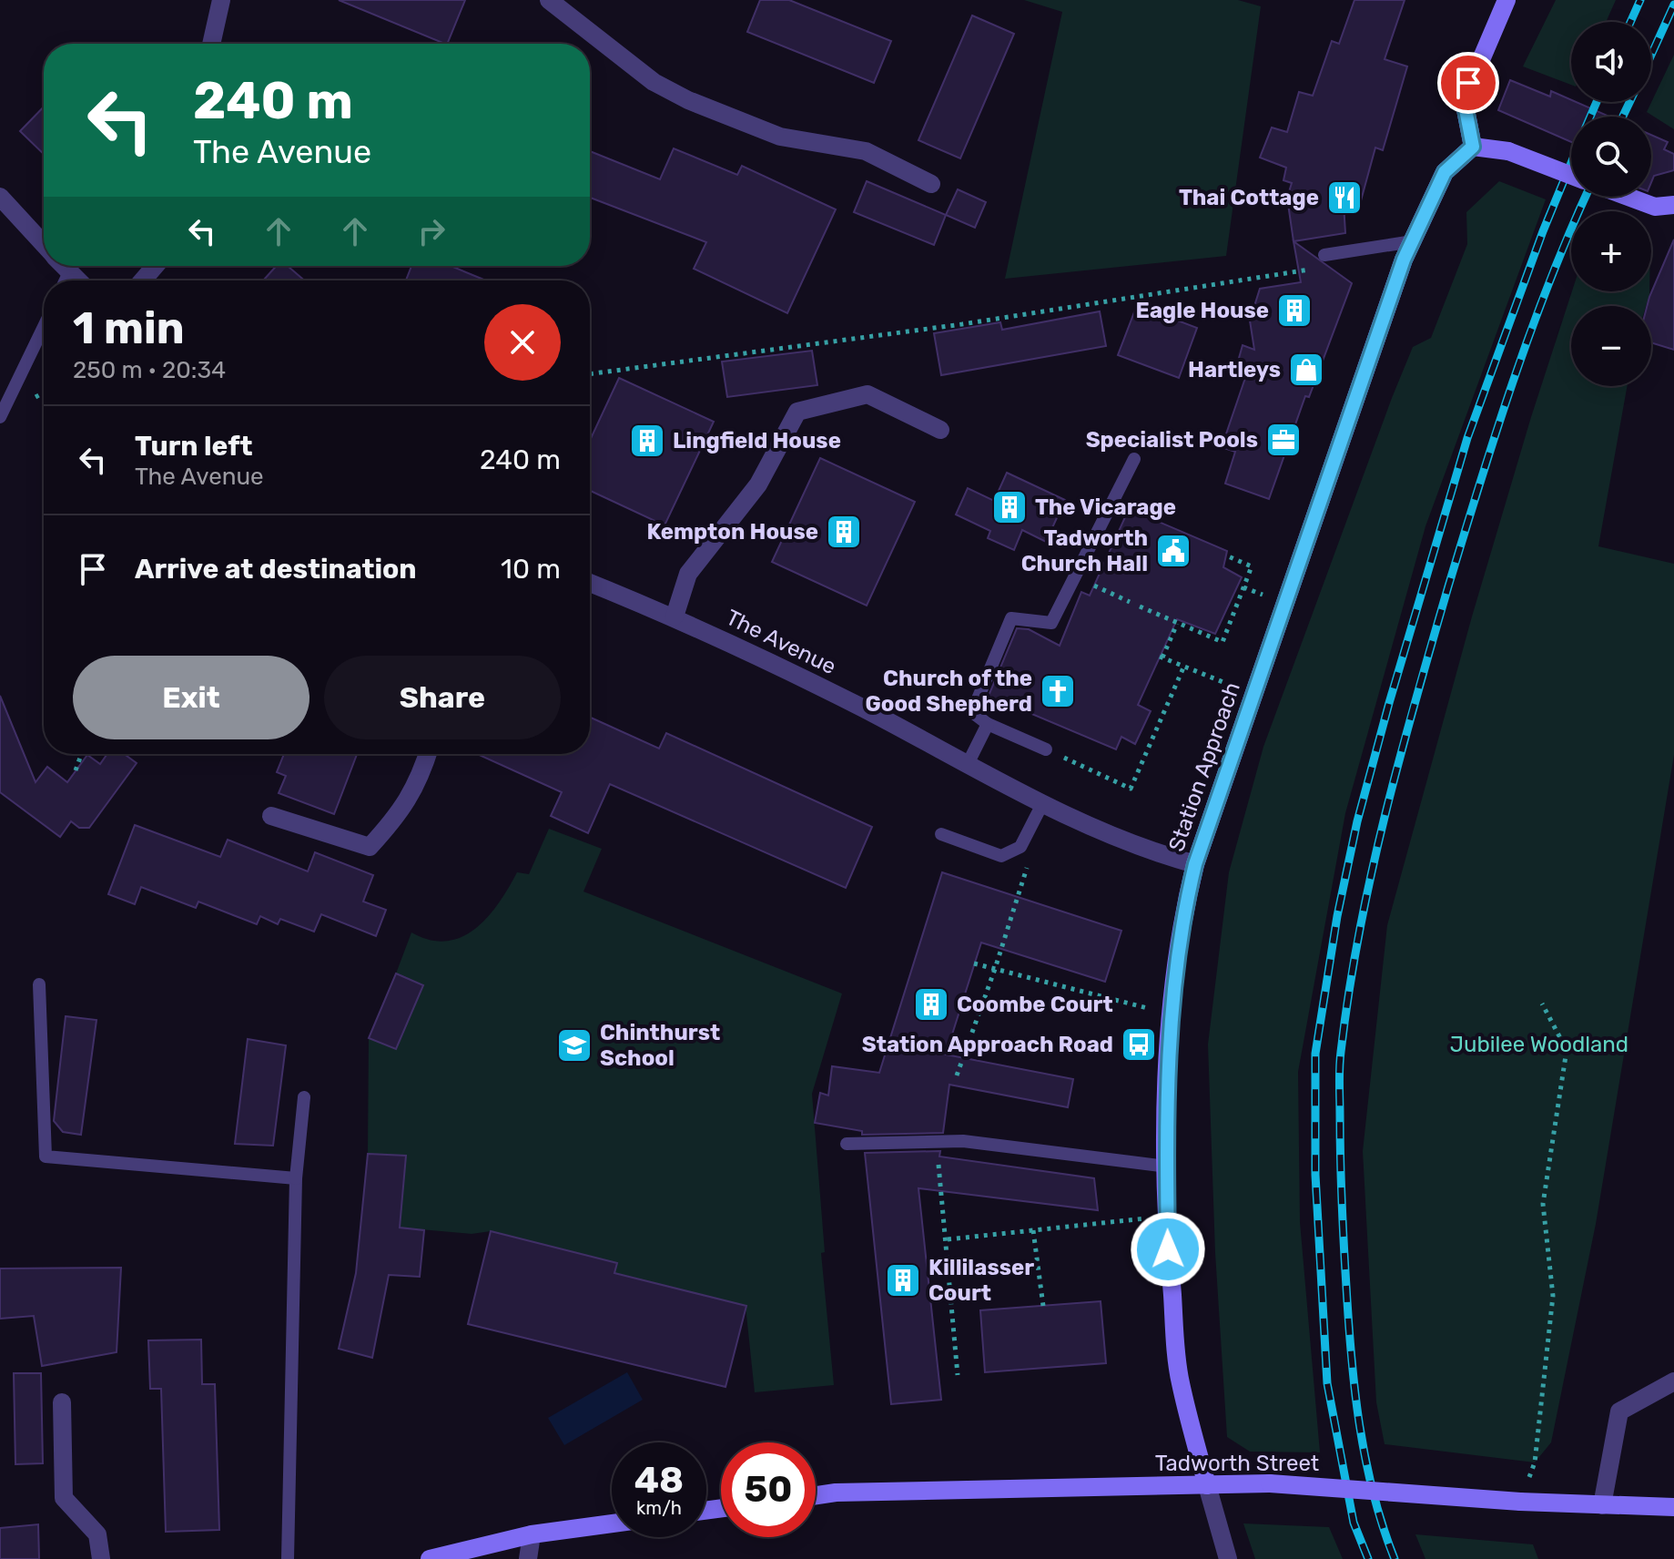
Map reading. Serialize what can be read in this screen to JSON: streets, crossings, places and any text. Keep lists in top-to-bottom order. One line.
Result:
{"streets":{"main road":["Station Approach","Tadworth Street"],"street":["The Avenue"]},"crossings":[["The Avenue","Station Approach"],["Station Approach","Tadworth Street"]],"parks":["Jubilee Woodland"],"places":{"restaurant":["Thai Cottage"],"building":["Eagle House","Lingfield House","The Vicarage","Kempton House","Coombe Court","Killilasser Court"],"shop":["Hartleys"],"office":["Specialist Pools"],"public building":["Tadworth Church Hall"],"church":["Church of the Good Shepherd"],"bus stop":["Station Approach Road"],"school or university":["Chinthurst School"]},"page":{"map_buttons":["+","−"],"turn":["240 m","The Avenue"],"heading":["1 min","250 m · 20:34"],"list":[{"name":"Turn left","note":"The Avenue","value":"240 m"},{"name":"Arrive at destination","value":"10 m"}],"buttons":["Exit","Share"],"speed":"48 km/h","limit":"50"}}
